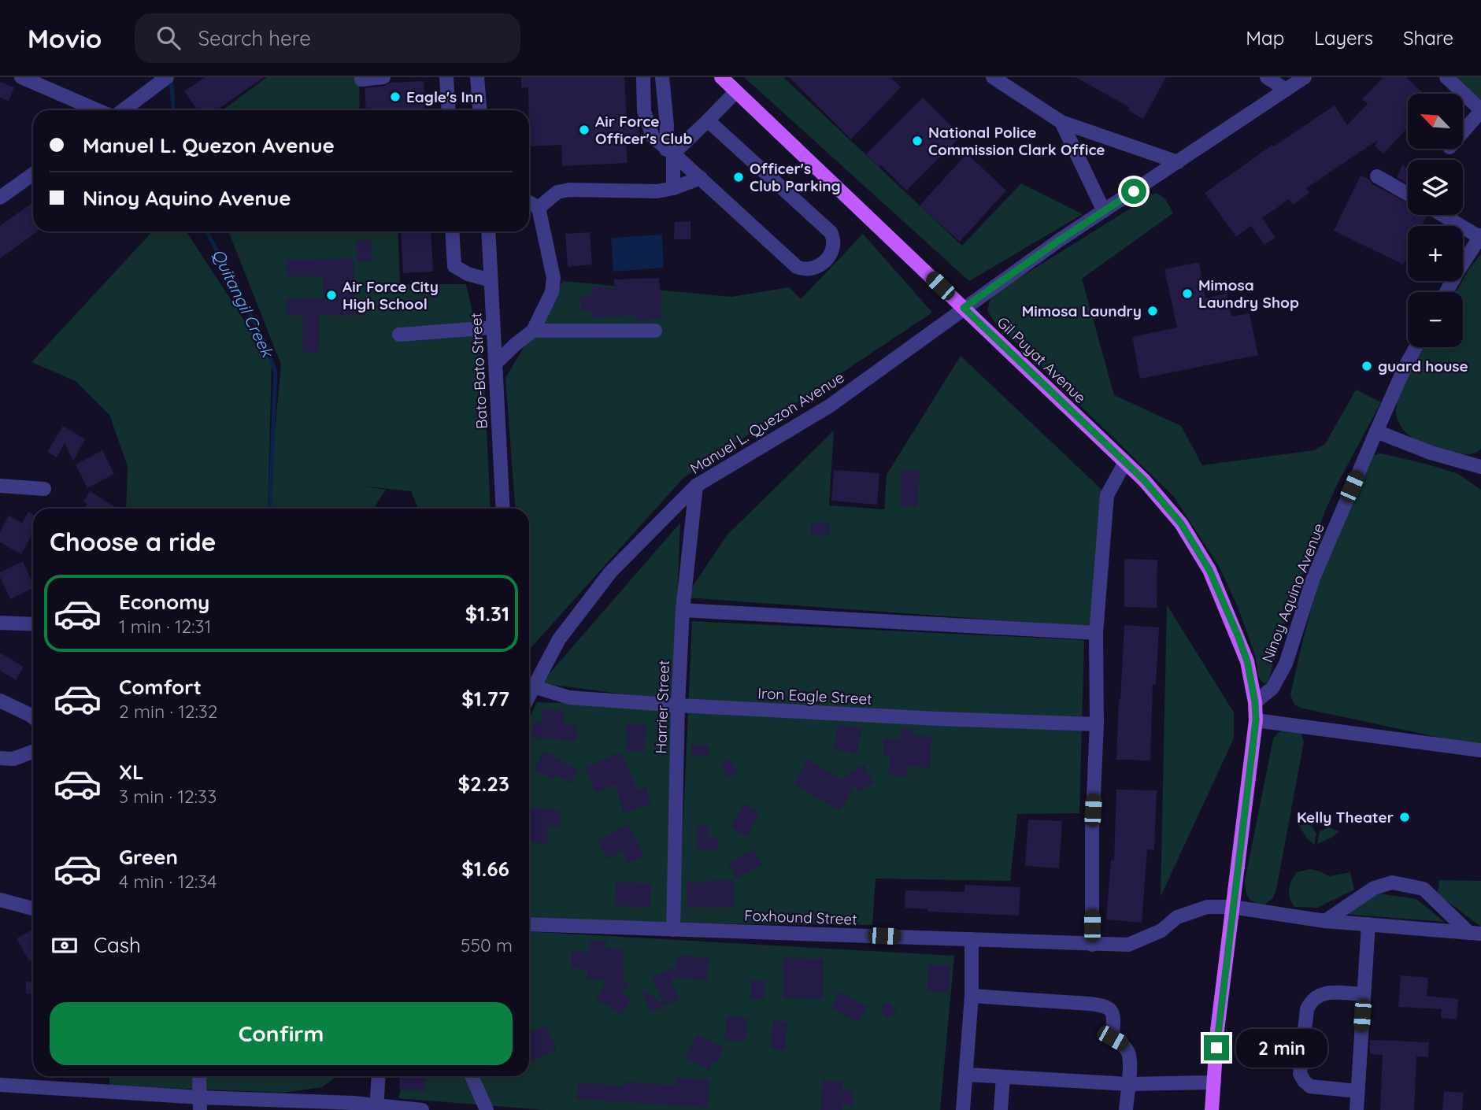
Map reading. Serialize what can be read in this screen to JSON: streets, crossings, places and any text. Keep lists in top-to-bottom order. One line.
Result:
{"streets":{"main road":["Gil Puyat Avenue"],"street":["Bato-Bato Street","Manuel L. Quezon Avenue","Ninoy Aquino Avenue","Iron Eagle Street","Harrier Street","Foxhound Street"]},"crossings":[["Gil Puyat Avenue","Manuel L. Quezon Avenue"],["Gil Puyat Avenue","Ninoy Aquino Avenue"],["Manuel L. Quezon Avenue","Iron Eagle Street"],["Manuel L. Quezon Avenue","Harrier Street"],["Iron Eagle Street","Harrier Street"],["Harrier Street","Foxhound Street"]],"water":["Quitangil Creek"],"places":["Eagle's Inn","Air Force Officer's Club","National Police Commission Clark Office","Officer's Club Parking","Mimosa Laundry Shop","Air Force City High School","Mimosa Laundry","guard house","Kelly Theater"],"north":"top left","page":{"header":"Movio","search":"Search here","nav":["Map","Layers","Share"],"map_buttons":["+","−"],"banner":["Manuel L. Quezon Avenue","Ninoy Aquino Avenue"],"heading":"Choose a ride","list":[{"name":"Economy","note":"1 min · 12:31","value":"$1.31"},{"name":"Comfort","note":"2 min · 12:32","value":"$1.77"},{"name":"XL","note":"3 min · 12:33","value":"$2.23"},{"name":"Green","note":"4 min · 12:34","value":"$1.66"}],"pay":["Cash","550 m"],"buttons":"Confirm","bubble":"2 min"}}
